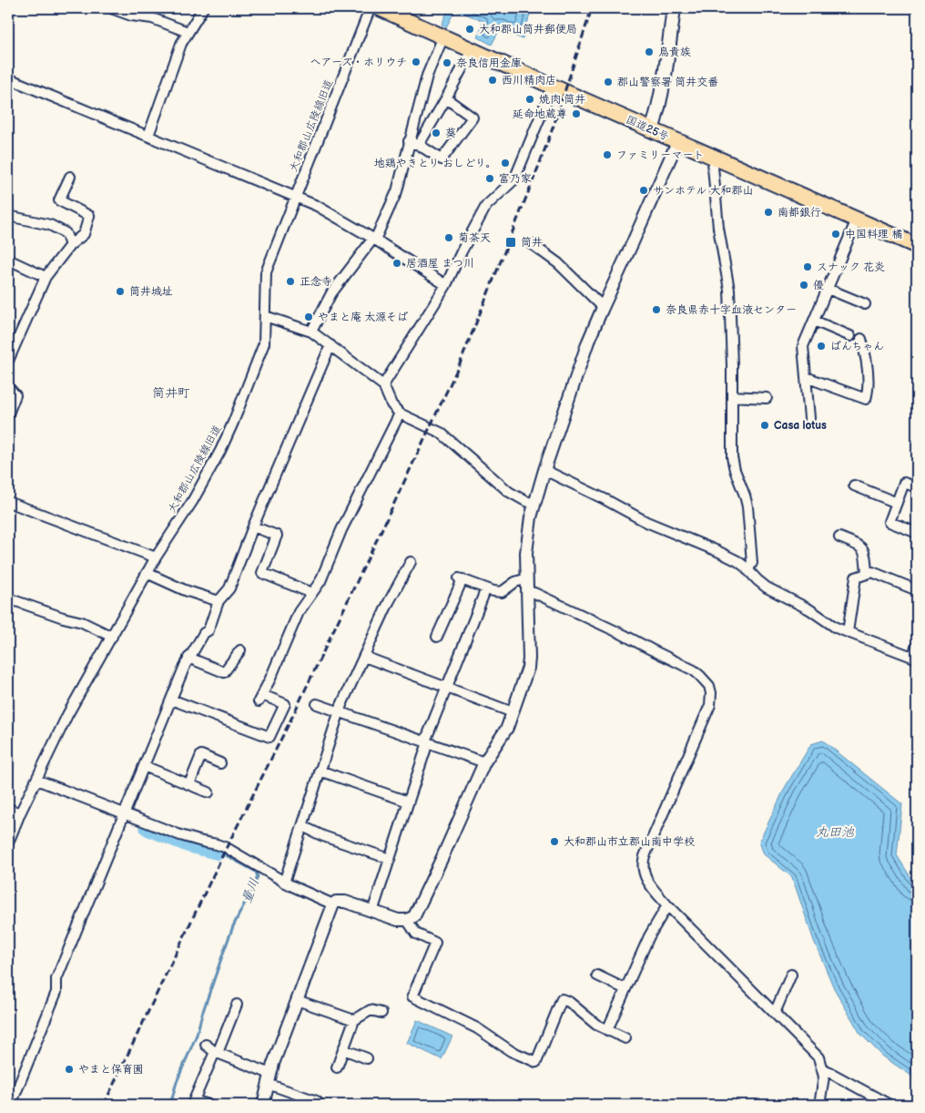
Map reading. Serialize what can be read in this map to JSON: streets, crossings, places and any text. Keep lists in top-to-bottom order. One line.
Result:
{"streets":{"highway":["国道25号"],"street":["大和郡山広陵線旧道"]},"districts":["筒井町"],"water":["丸田池","量川"],"places":{"other":["大和郡山筒井郵便局","鳥貴族","ヘアーズ・ホリウチ","奈良信用金庫","西川精肉店","郡山警察署 筒井交番","焼肉 筒井","延命地蔵尊","葵","ファミリーマート","地鶏やきとり おしどり。","富乃家","サンホテル 大和郡山","南都銀行","中国料理 橘","菊茶天","居酒屋 まつ川","スナック 花炎","正念寺","優","筒井城址","奈良県赤十字血液センター","やまと庵 太源そば","ばんちゃん","Casa lotus","大和郡山市立郡山南中学校","やまと保育園"],"transit":["筒井"]}}
